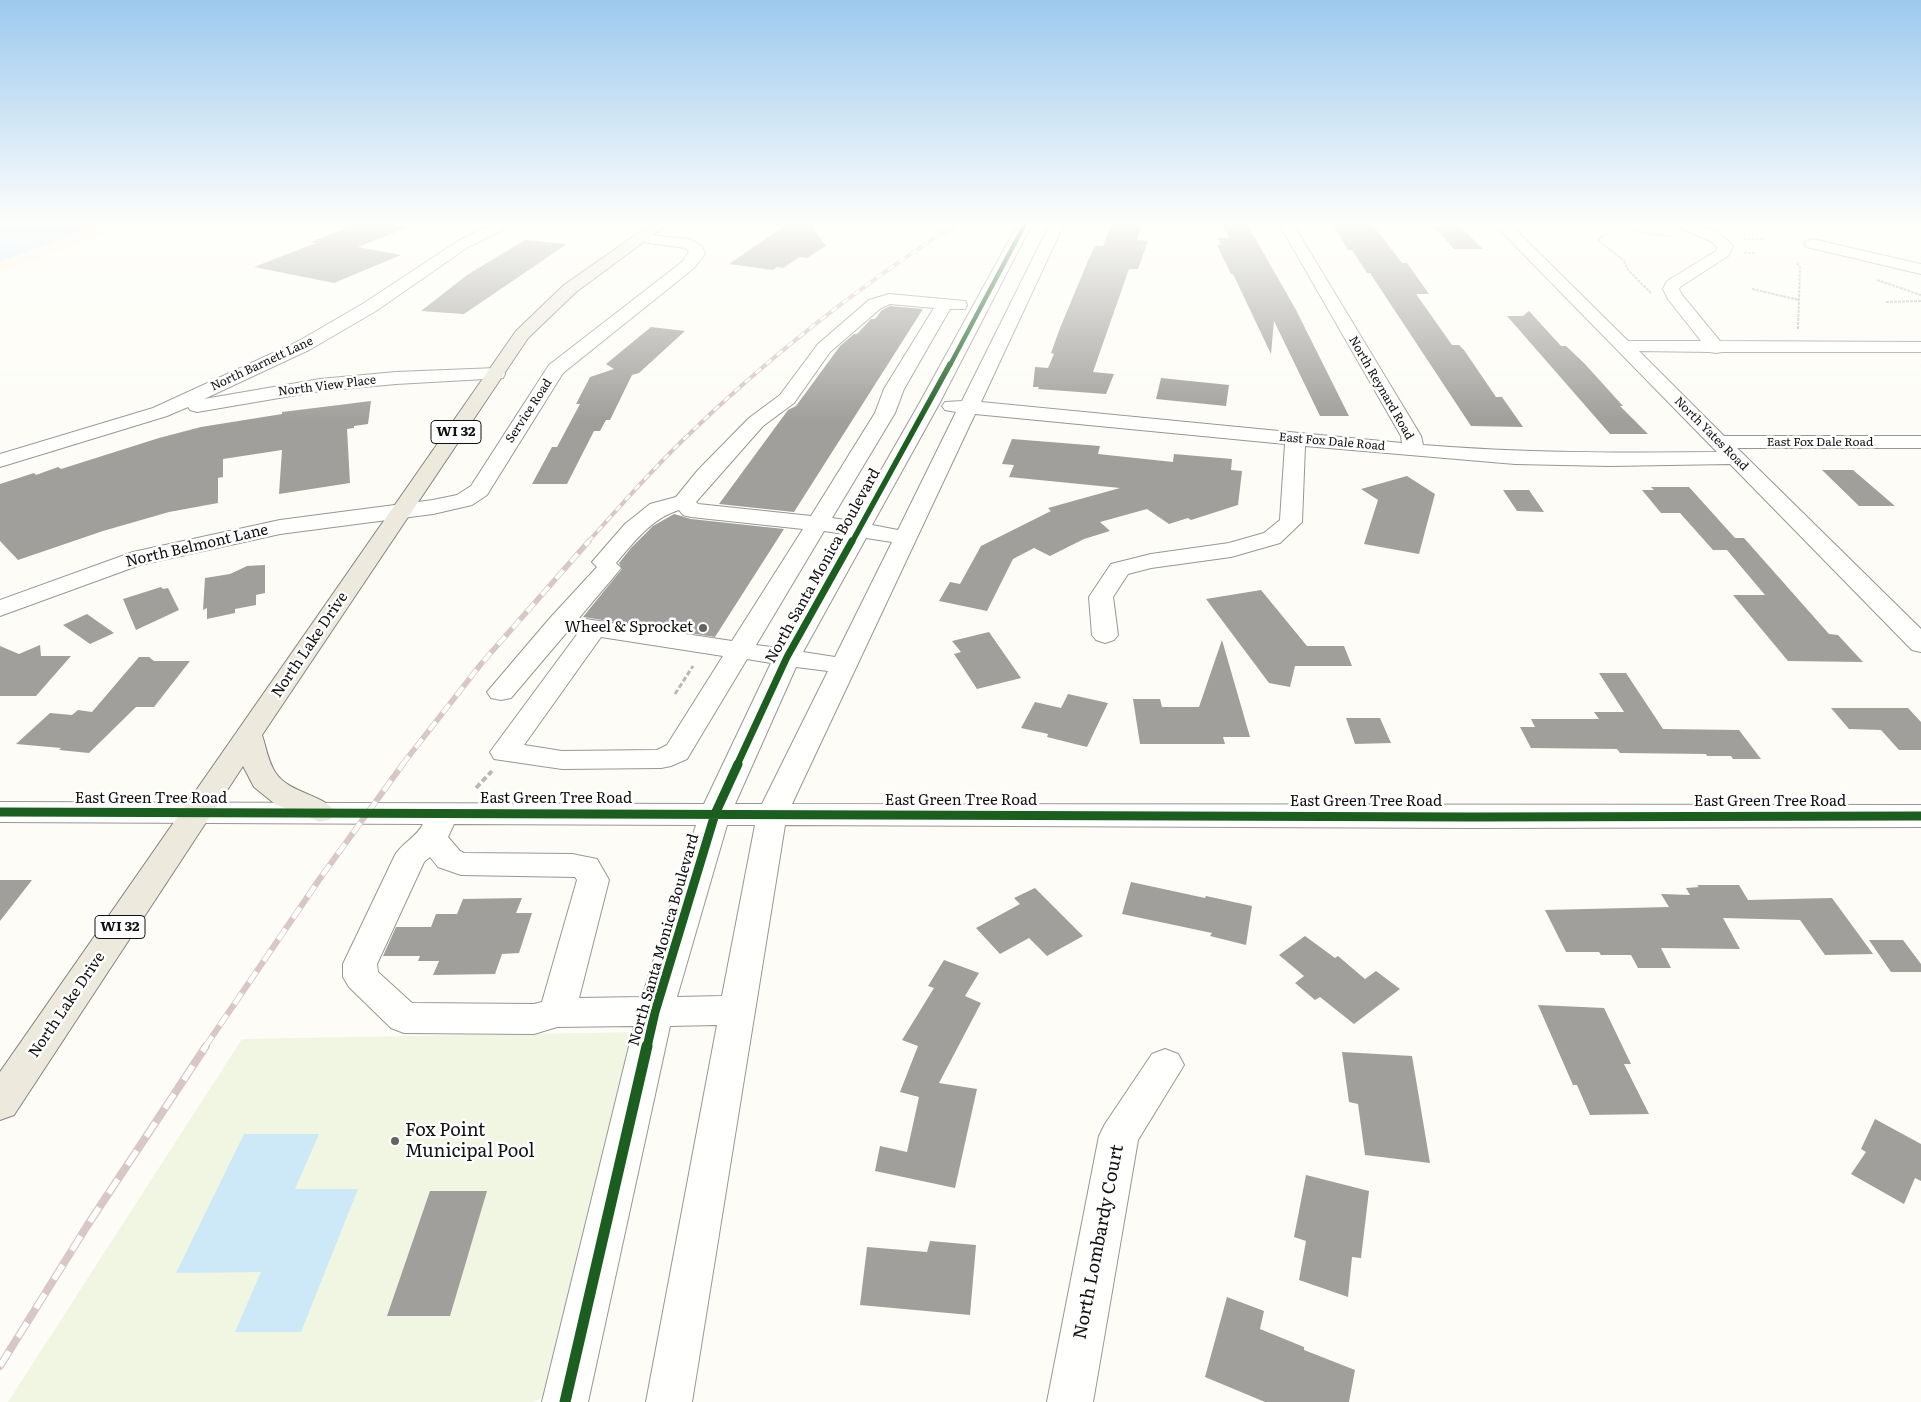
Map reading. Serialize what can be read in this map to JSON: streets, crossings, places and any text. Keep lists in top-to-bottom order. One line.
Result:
{"streets":{"main road":["WI 32","North Lake Drive"],"street":["North Barnett Lane","North View Place","North Reynard Road","Service Road","North Yates Road","East Fox Dale Road","North Belmont Lane","North Santa Monica Boulevard","East Green Tree Road","North Lombardy Court"]},"crossings":[["North Barnett Lane","North View Place"],["North View Place","North Lake Drive"],["North Reynard Road","East Fox Dale Road"],["Service Road","North Belmont Lane"],["Service Road","North Lake Drive"],["North Yates Road","East Fox Dale Road"],["East Fox Dale Road","North Santa Monica Boulevard"],["North Belmont Lane","North Lake Drive"],["North Santa Monica Boulevard","East Green Tree Road"],["North Lake Drive","East Green Tree Road"]],"places":["Wheel & Sprocket","Fox Point Municipal Pool"]}
